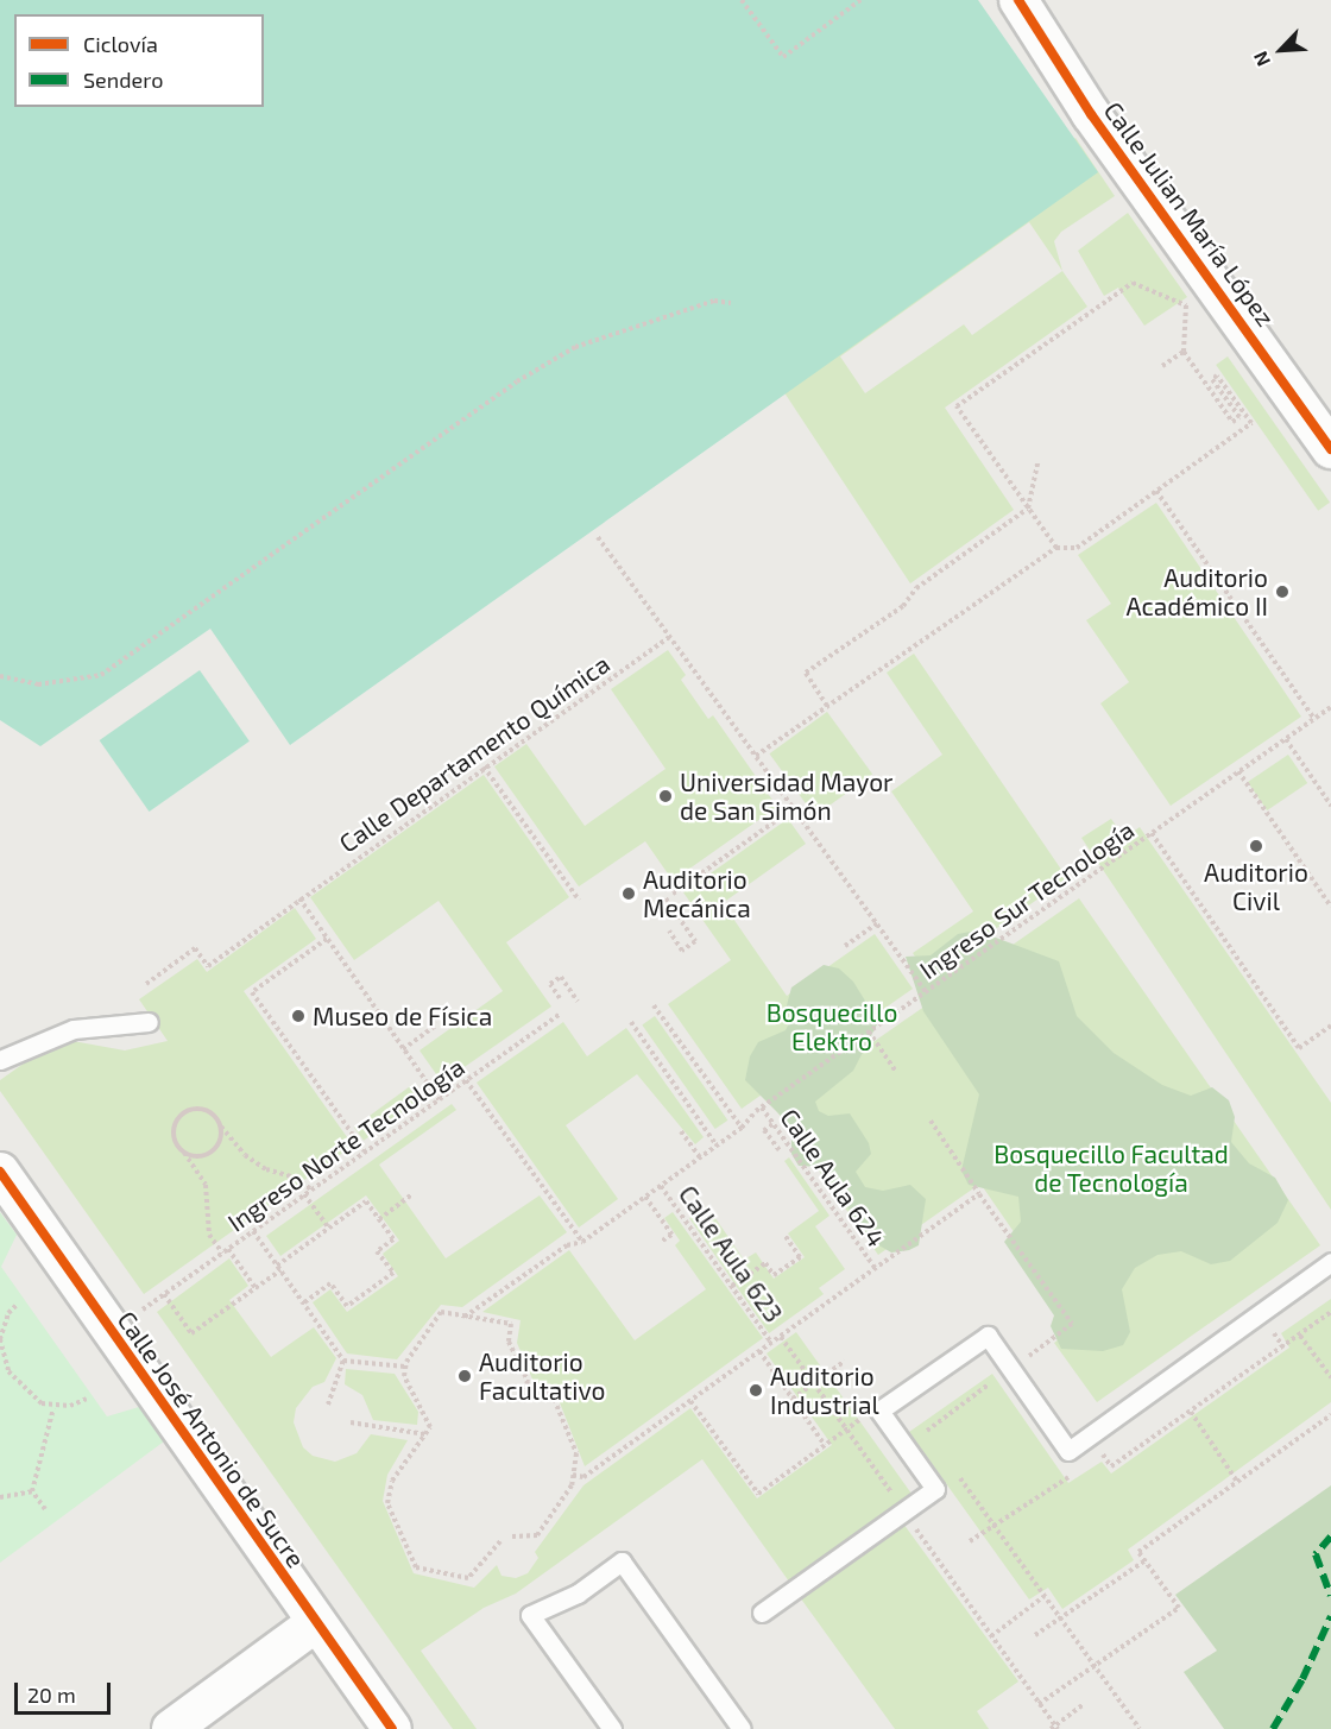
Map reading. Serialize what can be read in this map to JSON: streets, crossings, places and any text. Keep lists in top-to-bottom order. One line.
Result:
{"streets":{"street":["Calle Julian María López","Calle José Antonio de Sucre"],"path":["Calle Departamento Química","Ingreso Sur Tecnología","Ingreso Norte Tecnología","Calle Aula 624","Calle Aula 623"]},"crossings":[["Ingreso Sur Tecnología","Calle Aula 624"],["Ingreso Sur Tecnología","Calle Aula 623"]],"parks":["Bosquecillo Elektro","Bosquecillo Facultad de Tecnología"],"places":["Auditorio Académico II","Universidad Mayor de San Simón","Auditorio Civil","Auditorio Mecánica","Museo de Física","Auditorio Facultativo","Auditorio Industrial"],"legend":["Ciclovía","Sendero"],"scale_bar":"20 m","north":"bottom left"}
